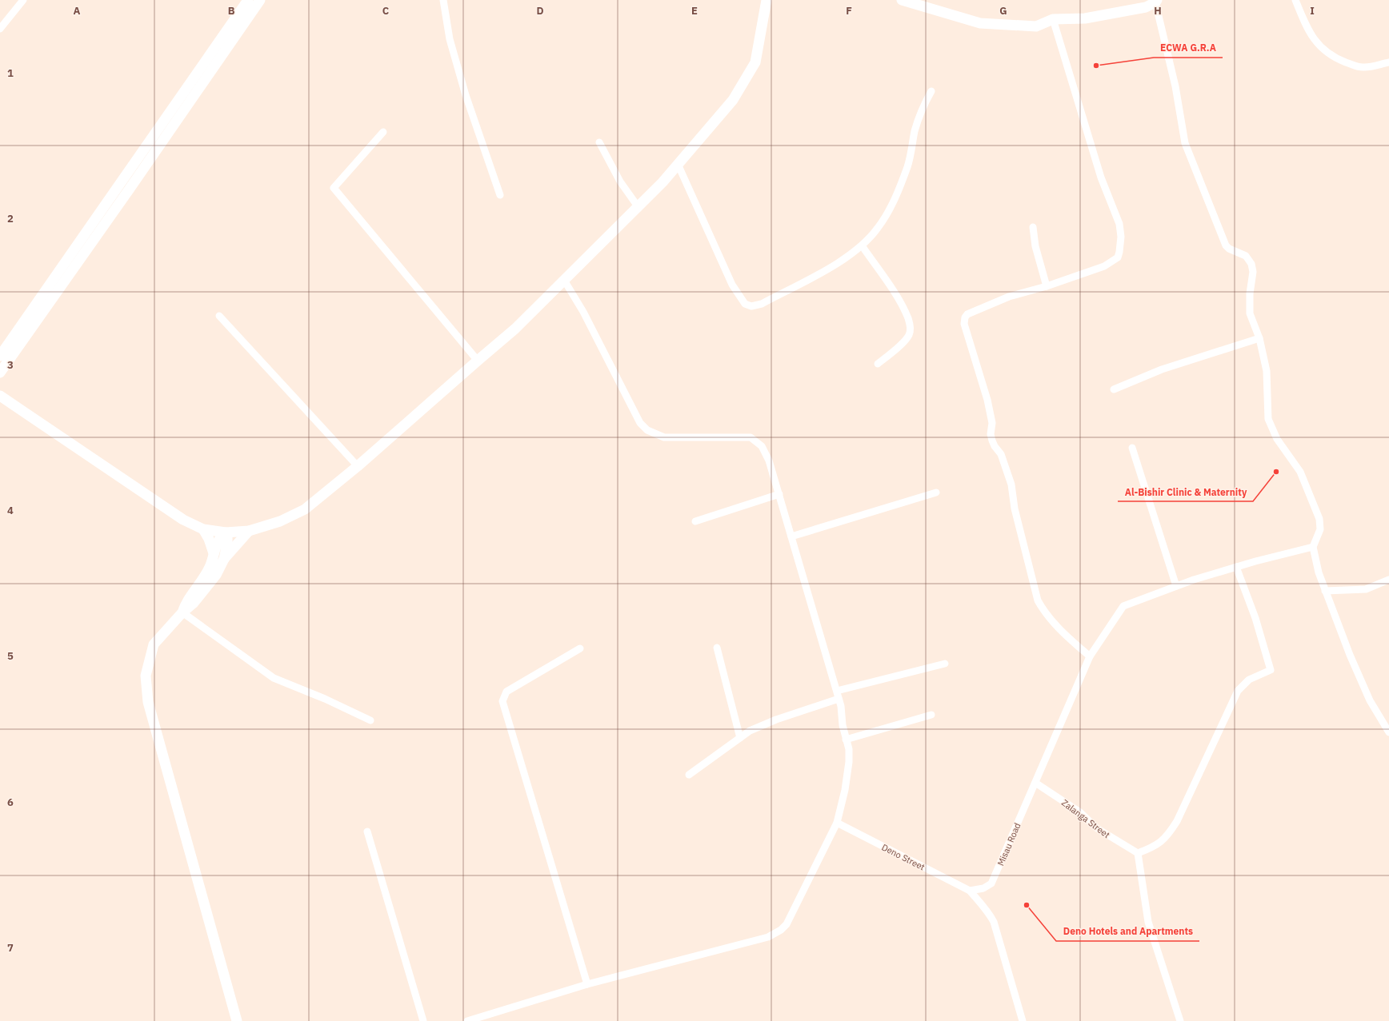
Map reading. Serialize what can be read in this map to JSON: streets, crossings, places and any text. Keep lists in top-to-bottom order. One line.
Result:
{"streets":{"street":["Zalanga Street","Misau Road","Deno Street"]},"crossings":[["Zalanga Street","Misau Road"],["Misau Road","Deno Street"]],"places":["ECWA G.R.A","Al-Bishir Clinic & Maternity","Deno Hotels and Apartments"],"grid":{"columns":["A","B","C","D","E","F","G","H","I"],"rows":["1","2","3","4","5","6","7"]}}
